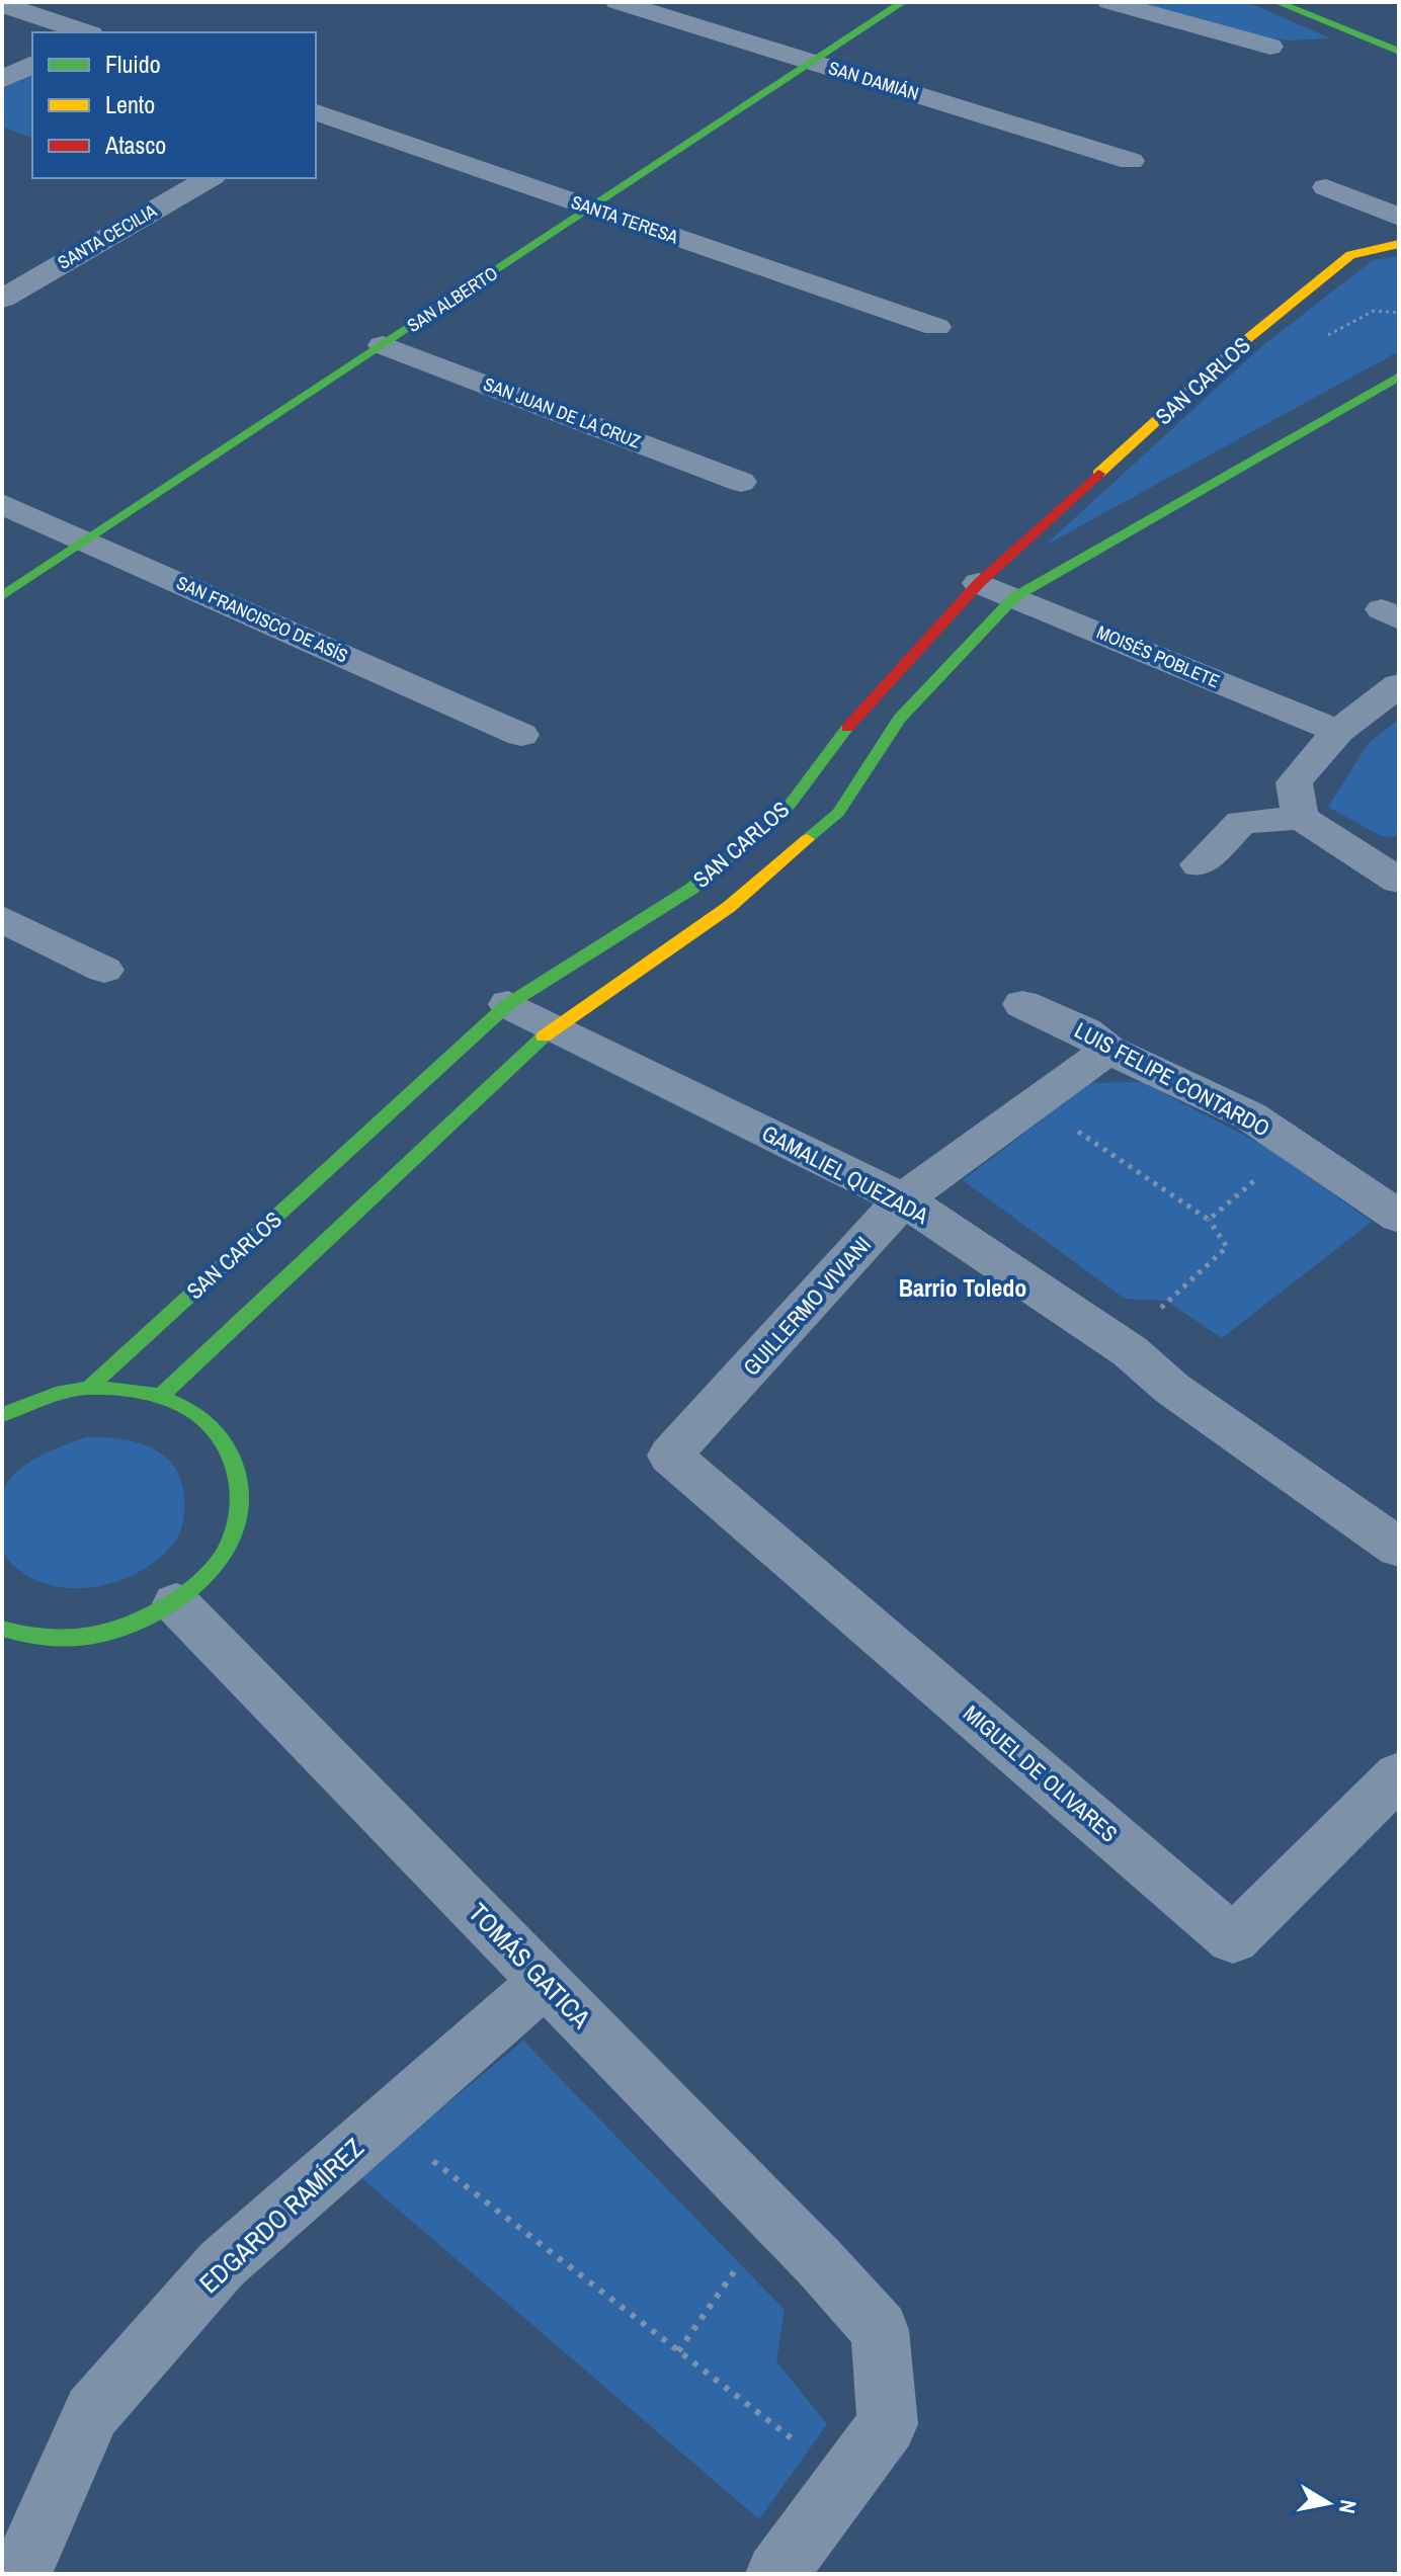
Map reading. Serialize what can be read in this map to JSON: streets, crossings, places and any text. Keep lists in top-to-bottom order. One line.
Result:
{"streets":{"street":["SAN DAMIÁN","SANTA TERESA","SANTA CECILIA","SAN ALBERTO","SAN CARLOS","SAN JUAN DE LA CRUZ","SAN FRANCISCO DE ASÍS","MOISÉS POBLETE","LUIS FELIPE CONTARDO","GAMALIEL QUEZADA","GUILLERMO VIVIANI","MIGUEL DE OLIVARES","TOMÁS GATICA","EDGARDO RAMÍREZ"]},"crossings":[["SAN DAMIÁN","SAN ALBERTO"],["SANTA TERESA","SAN ALBERTO"],["SAN ALBERTO","SAN JUAN DE LA CRUZ"],["SAN ALBERTO","SAN FRANCISCO DE ASÍS"],["SAN CARLOS","MOISÉS POBLETE"],["SAN CARLOS","GAMALIEL QUEZADA"],["LUIS FELIPE CONTARDO","GUILLERMO VIVIANI"],["GAMALIEL QUEZADA","GUILLERMO VIVIANI"],["GUILLERMO VIVIANI","MIGUEL DE OLIVARES"],["TOMÁS GATICA","EDGARDO RAMÍREZ"]],"districts":["Barrio Toledo"],"legend":["Fluido","Lento","Atasco"],"north":"right"}
